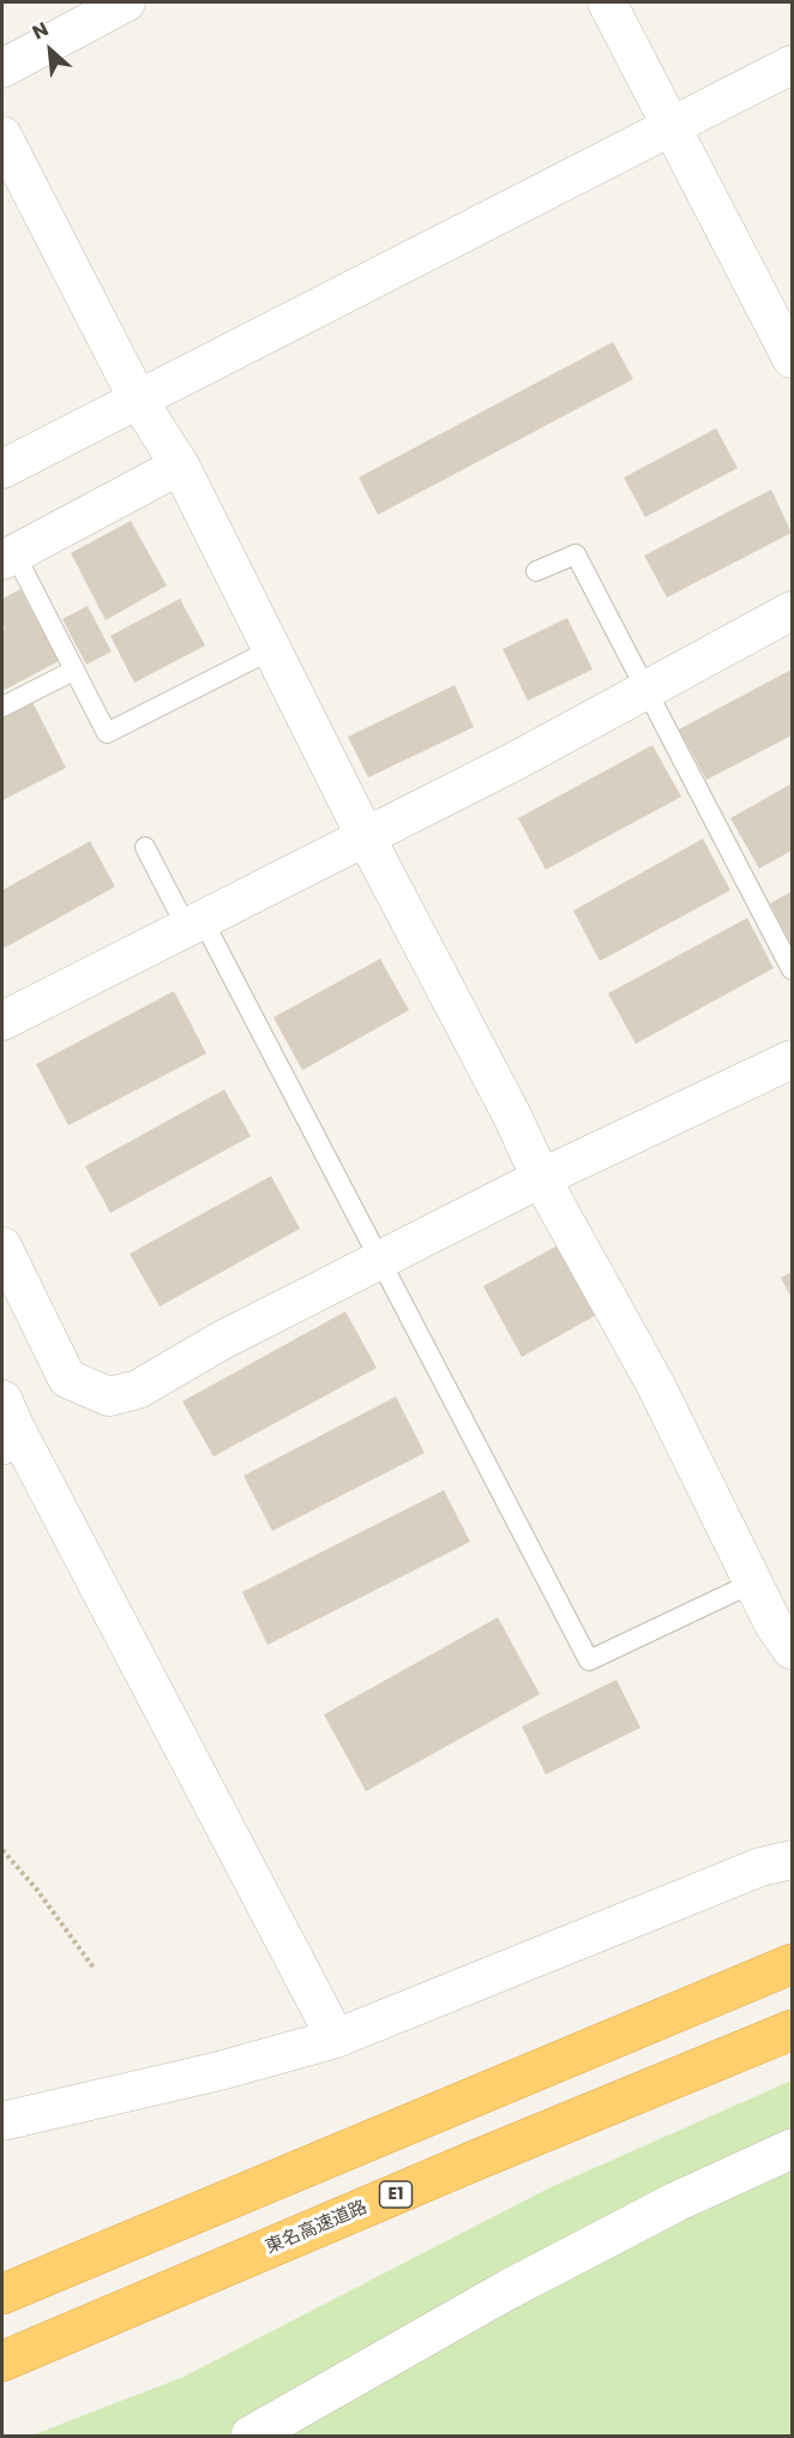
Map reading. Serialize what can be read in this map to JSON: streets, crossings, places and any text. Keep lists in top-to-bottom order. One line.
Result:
{"streets":{"highway":["E1","東名高速道路"]},"north":"top left"}
